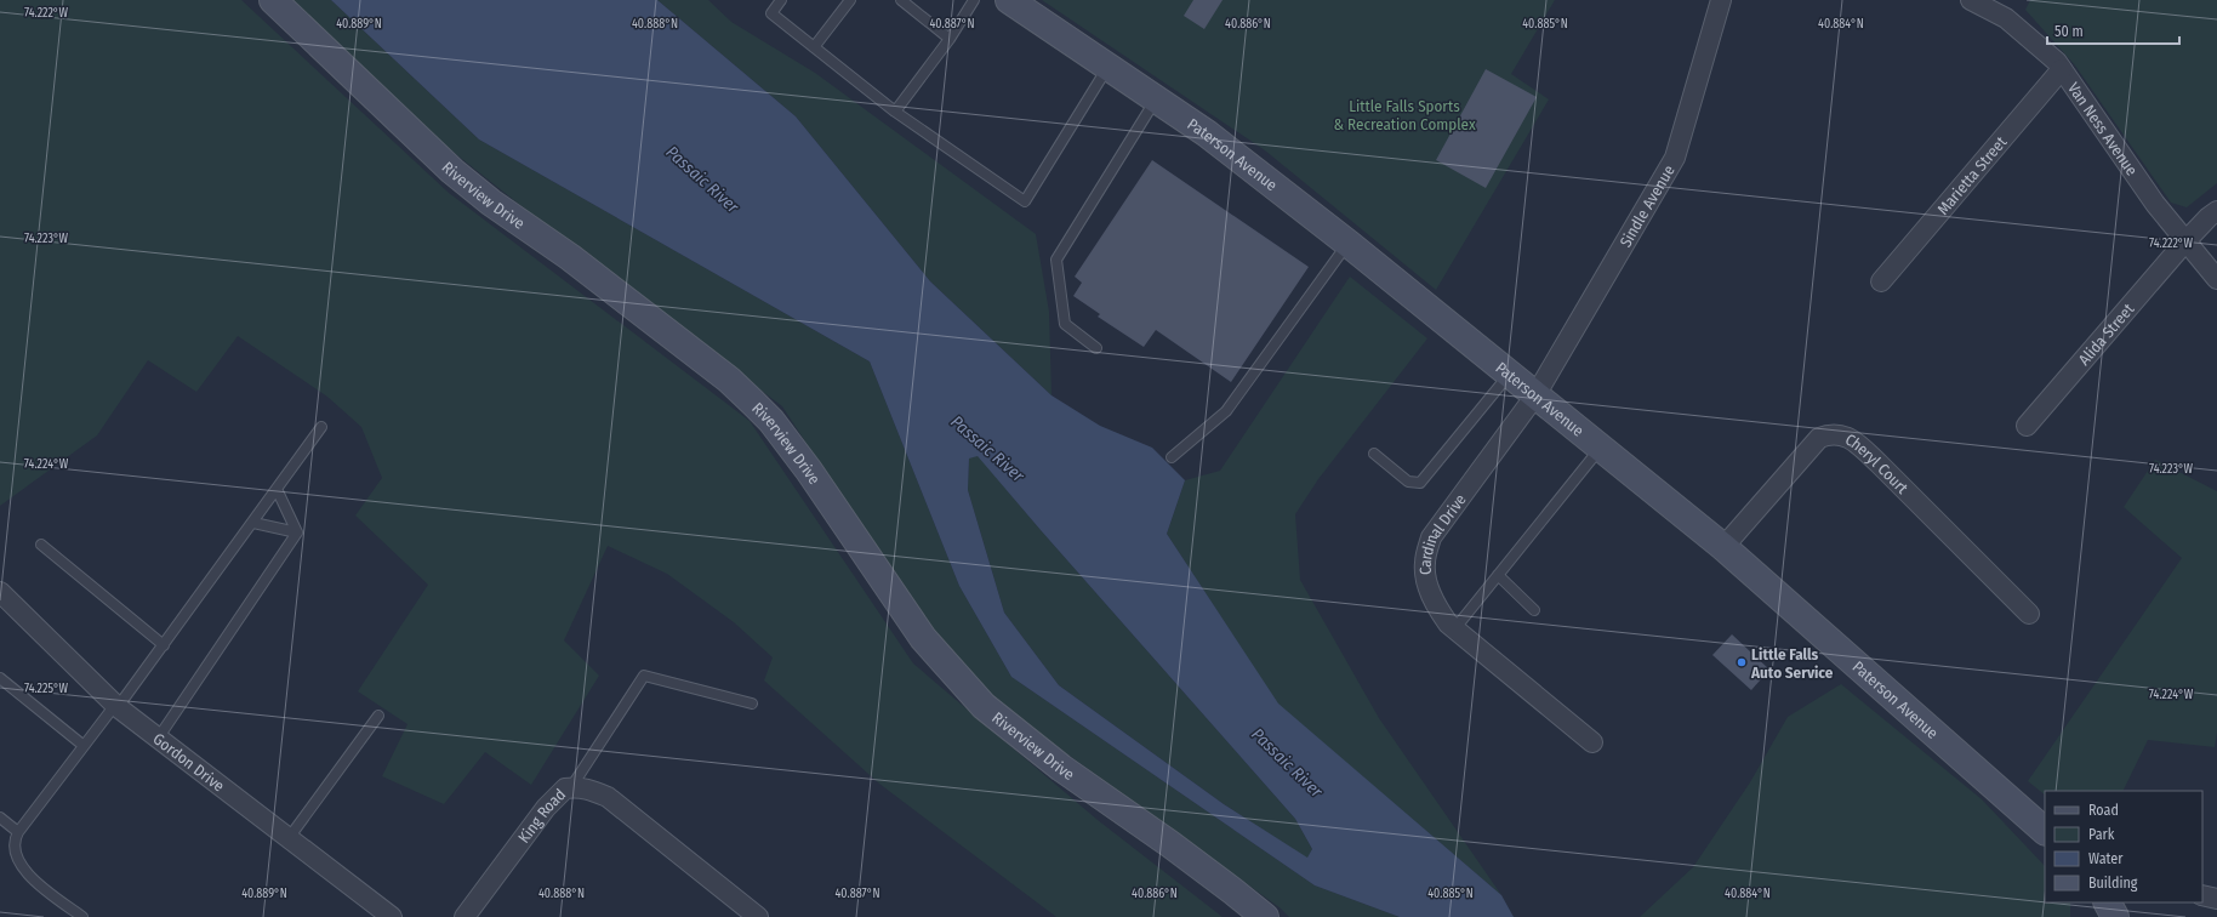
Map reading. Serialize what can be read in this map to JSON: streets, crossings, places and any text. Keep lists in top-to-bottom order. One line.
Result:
{"streets":{"main road":["Paterson Avenue","Riverview Drive"],"street":["Van Ness Avenue","Marietta Street","Sindle Avenue","Alida Street","Cheryl Court","Cardinal Drive","Gordon Drive","King Road"]},"crossings":[["Van Ness Avenue","Marietta Street"],["Van Ness Avenue","Alida Street"],["Paterson Avenue","Sindle Avenue"],["Paterson Avenue","Cheryl Court"],["Paterson Avenue","Cardinal Drive"],["Sindle Avenue","Cardinal Drive"]],"water":["Passaic River"],"parks":["Little Falls Sports & Recreation Complex"],"places":["Little Falls Auto Service"],"legend":["Road","Park","Water","Building"],"scale_bar":"50 m","coordinates":["74.222°W","40.889°N","40.888°N","40.887°N","40.886°N","40.885°N","40.884°N","74.223°W","74.224°W","74.225°W"]}
